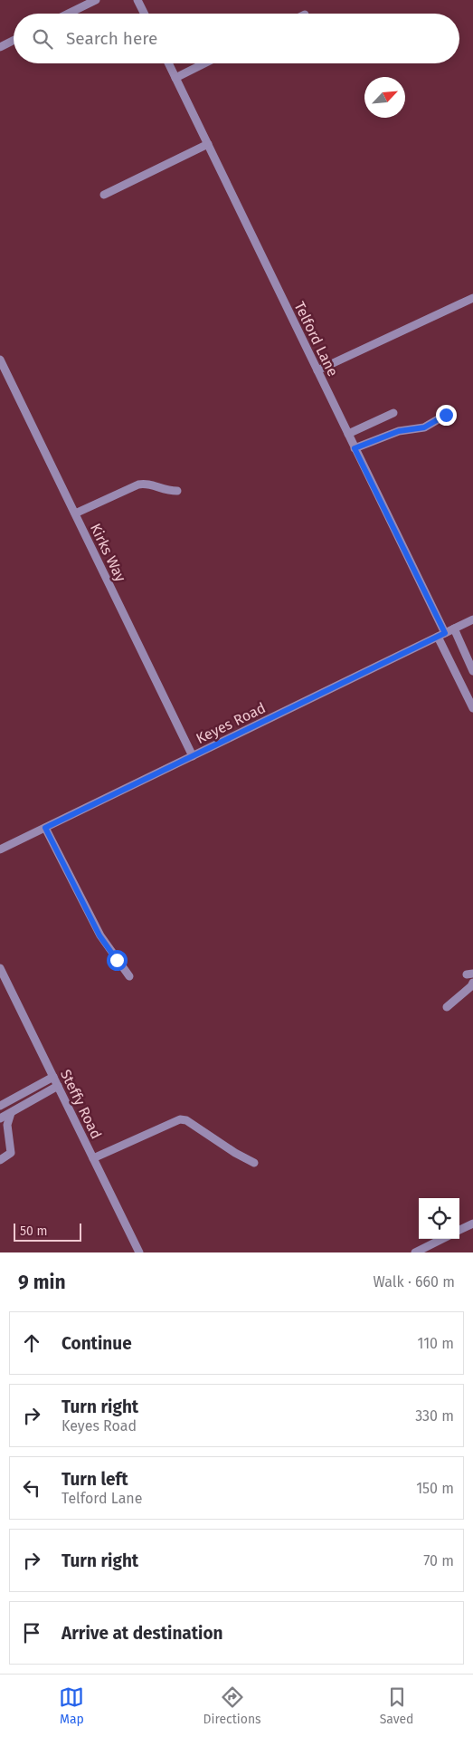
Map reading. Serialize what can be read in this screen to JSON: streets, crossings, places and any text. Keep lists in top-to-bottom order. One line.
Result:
{"streets":{"street":["Telford Lane","Kirks Way","Keyes Road","Steffy Road"]},"crossings":[["Telford Lane","Keyes Road"],["Kirks Way","Keyes Road"]],"scale_bar":"50 m","north":"top right","page":{"search":"Search here","scale":"50 m","heading":["9 min","Walk · 660 m"],"list":[["Continue","110 m"],["Turn right","Keyes Road","330 m"],["Turn left","Telford Lane","150 m"],["Turn right","70 m"],"Arrive at destination"],"nav":["Map","Directions","Saved"]}}
